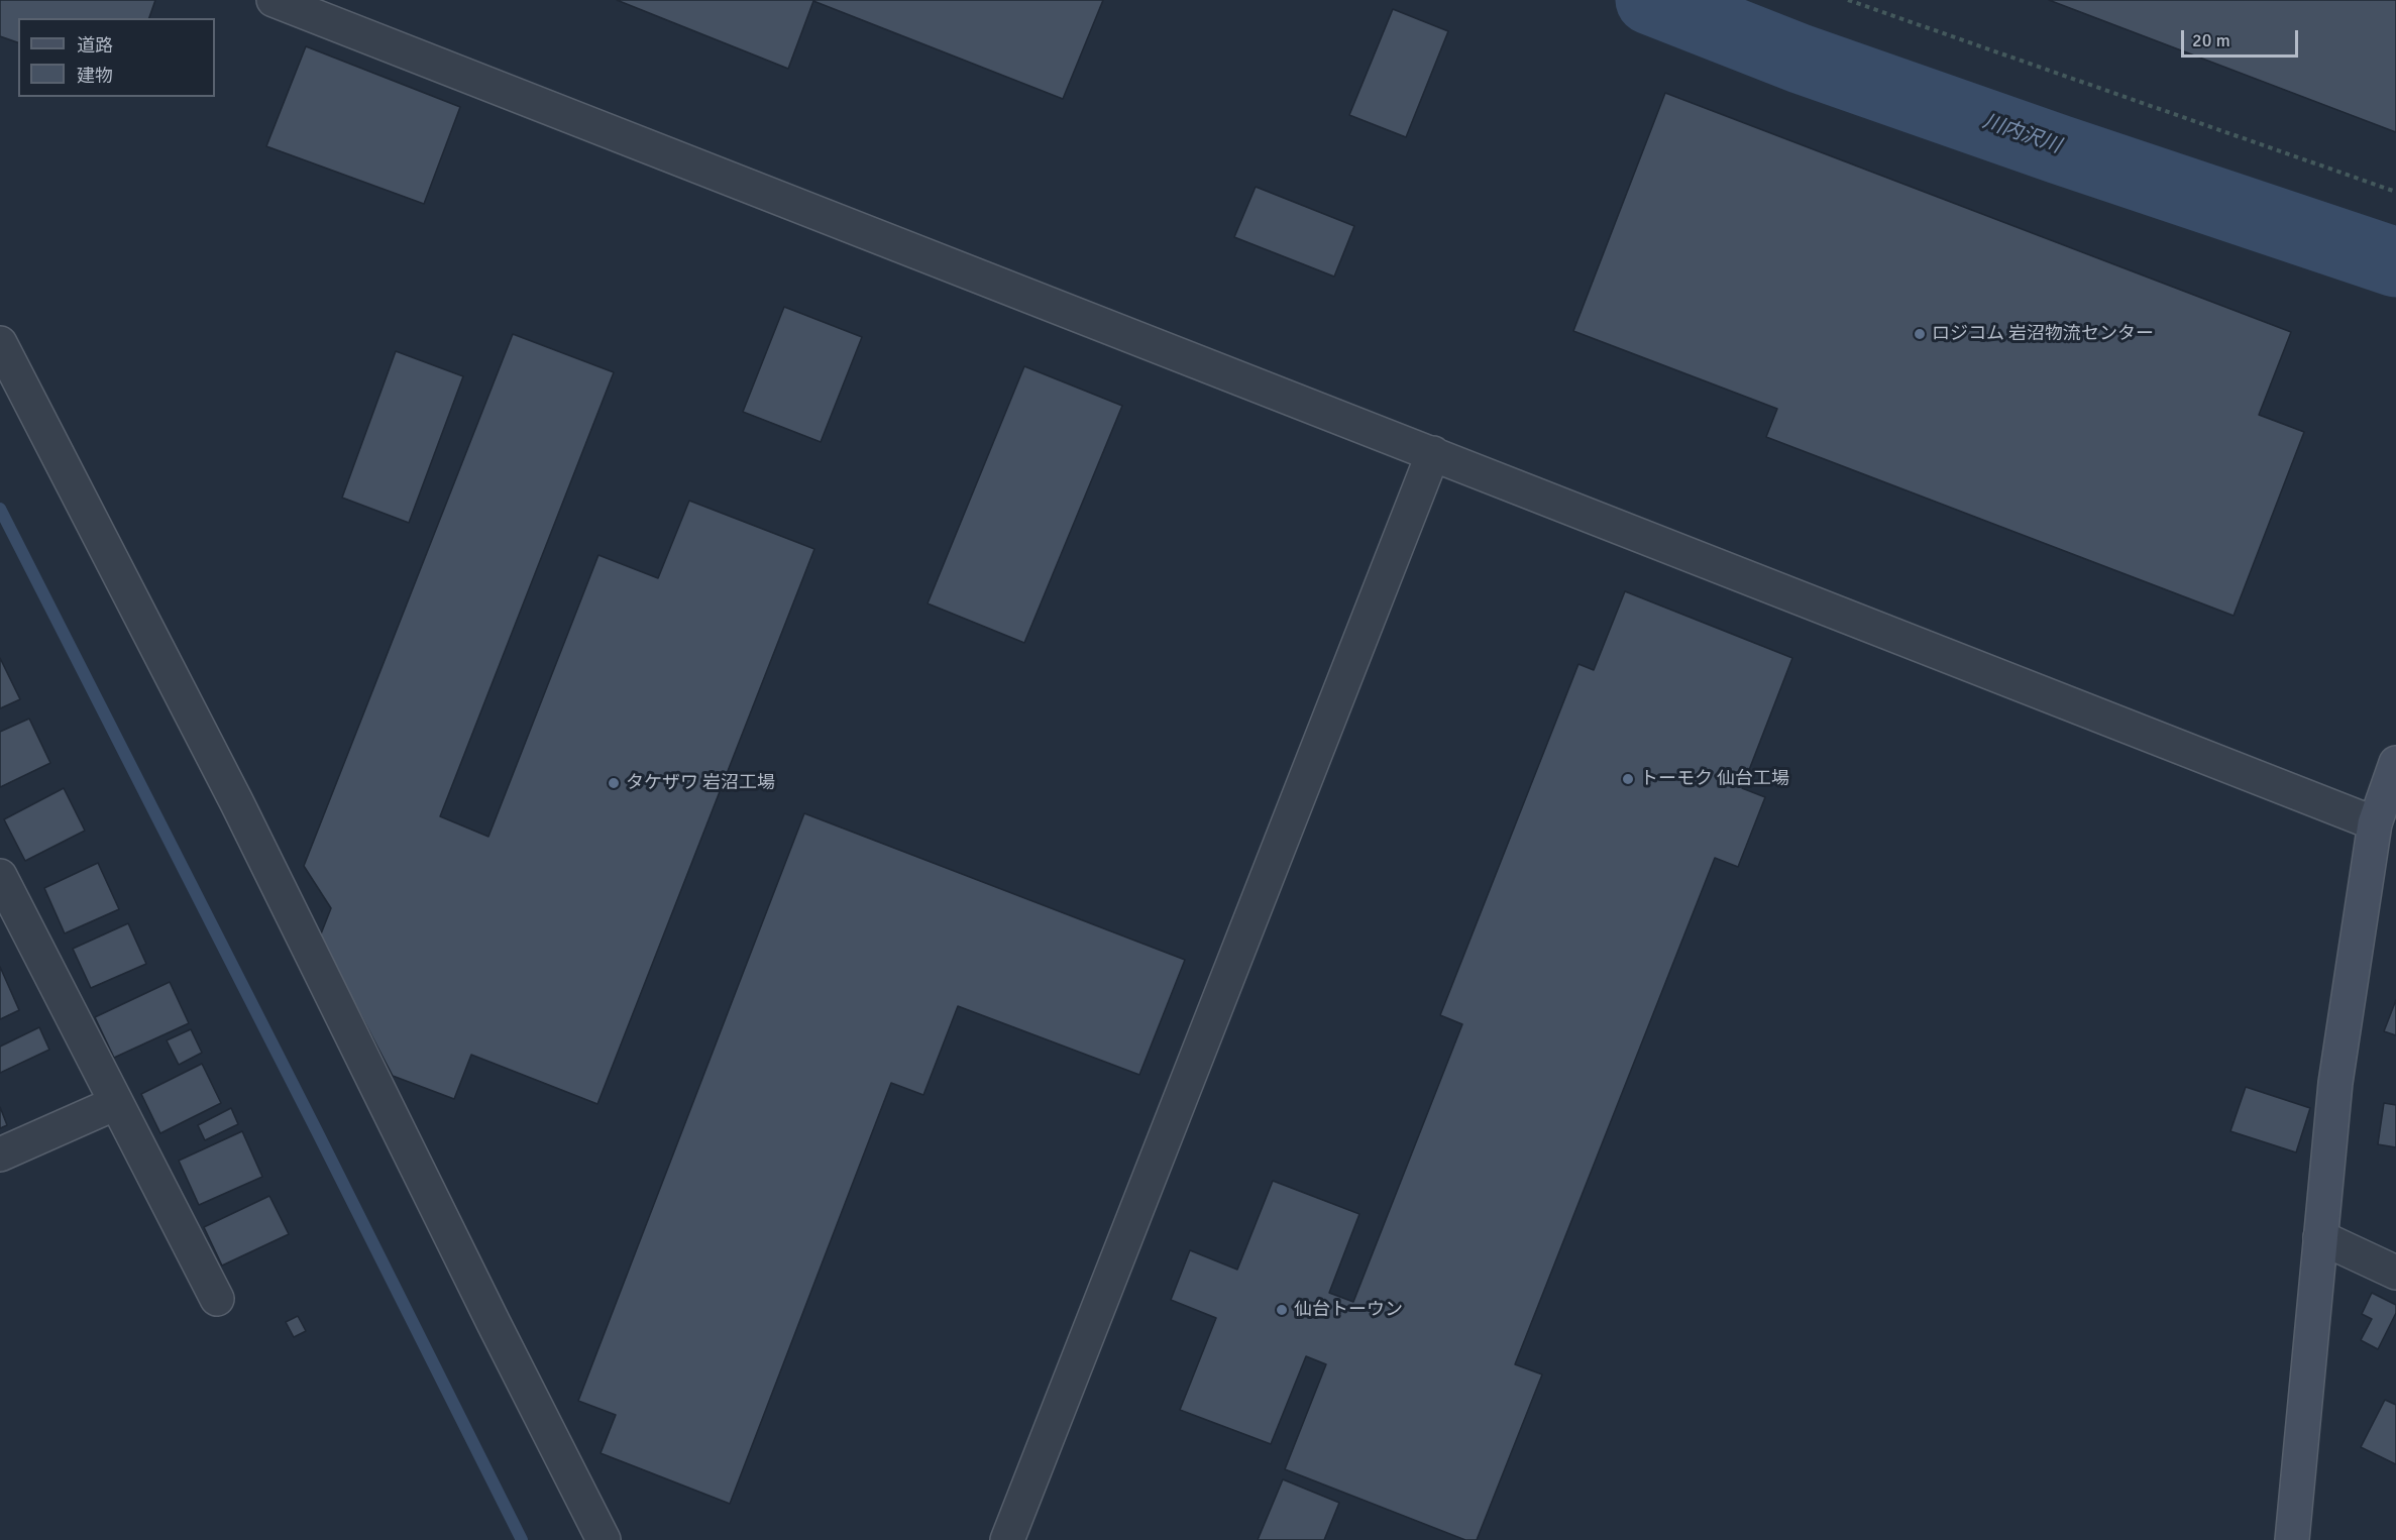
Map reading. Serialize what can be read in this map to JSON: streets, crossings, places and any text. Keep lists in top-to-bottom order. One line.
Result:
{"water":["川内沢川"],"places":["ロジコム 岩沼物流センター","トーモク 仙台工場","タケザワ 岩沼工場","仙台トーウン"],"legend":["道路","建物"],"scale_bar":"20 m"}
